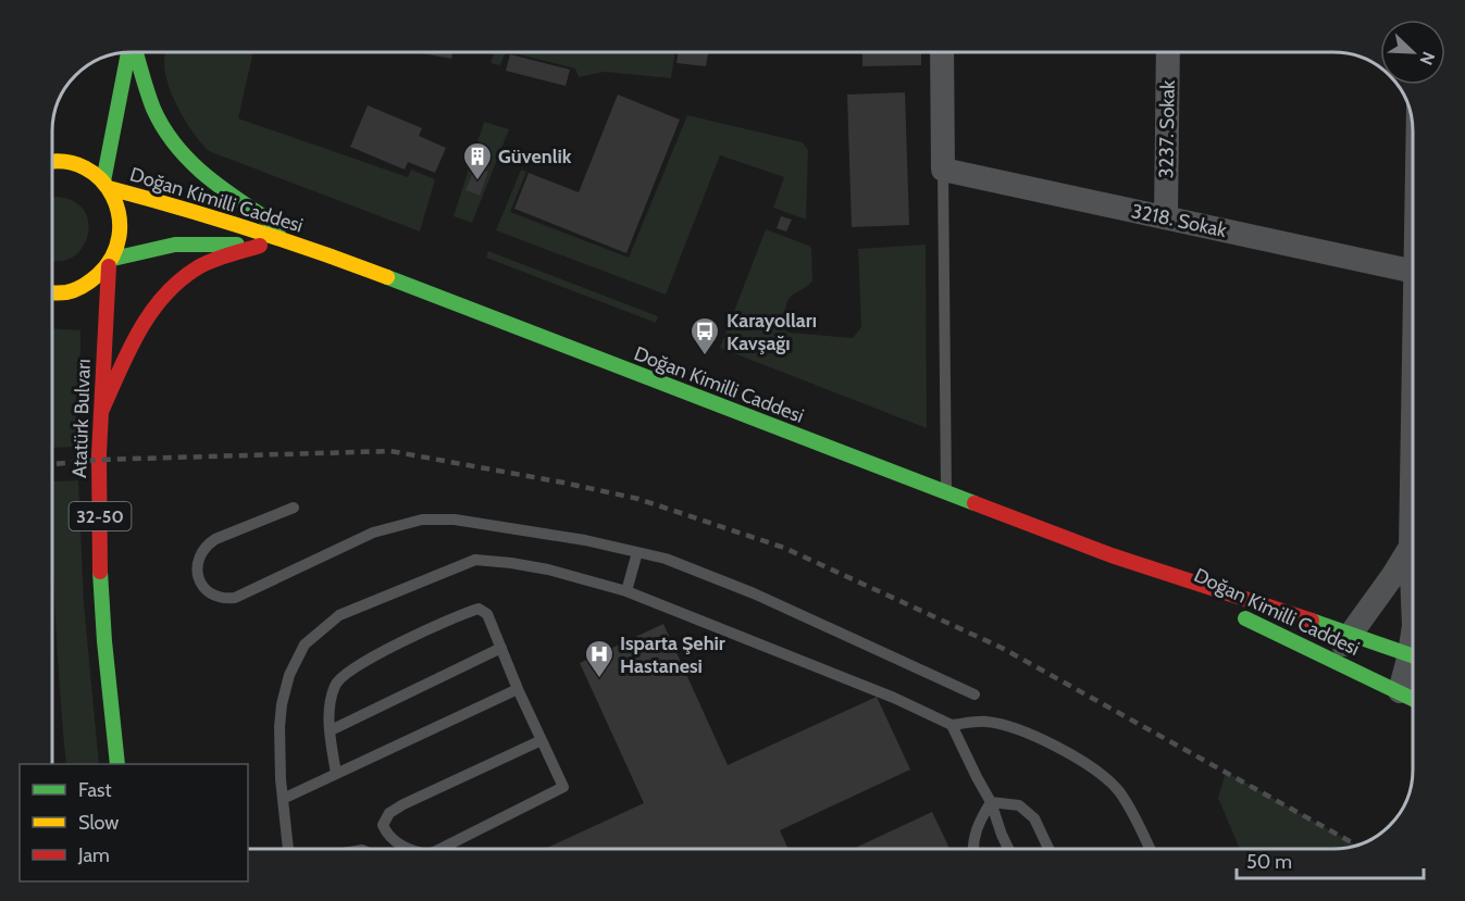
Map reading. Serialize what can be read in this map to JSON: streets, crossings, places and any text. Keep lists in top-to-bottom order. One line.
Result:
{"streets":{"main road":["Doğan Kimilli Caddesi","Atatürk Bulvarı","32-50"],"street":["3237. Sokak","3218. Sokak"]},"crossings":[["3237. Sokak","3218. Sokak"],["Doğan Kimilli Caddesi","Atatürk Bulvarı"]],"places":{"building":["Güvenlik"],"bus stop":["Karayolları Kavşağı"],"hospital":["Isparta Şehir Hastanesi"]},"legend":["Fast","Slow","Jam"],"scale_bar":"50 m","north":"bottom right"}
